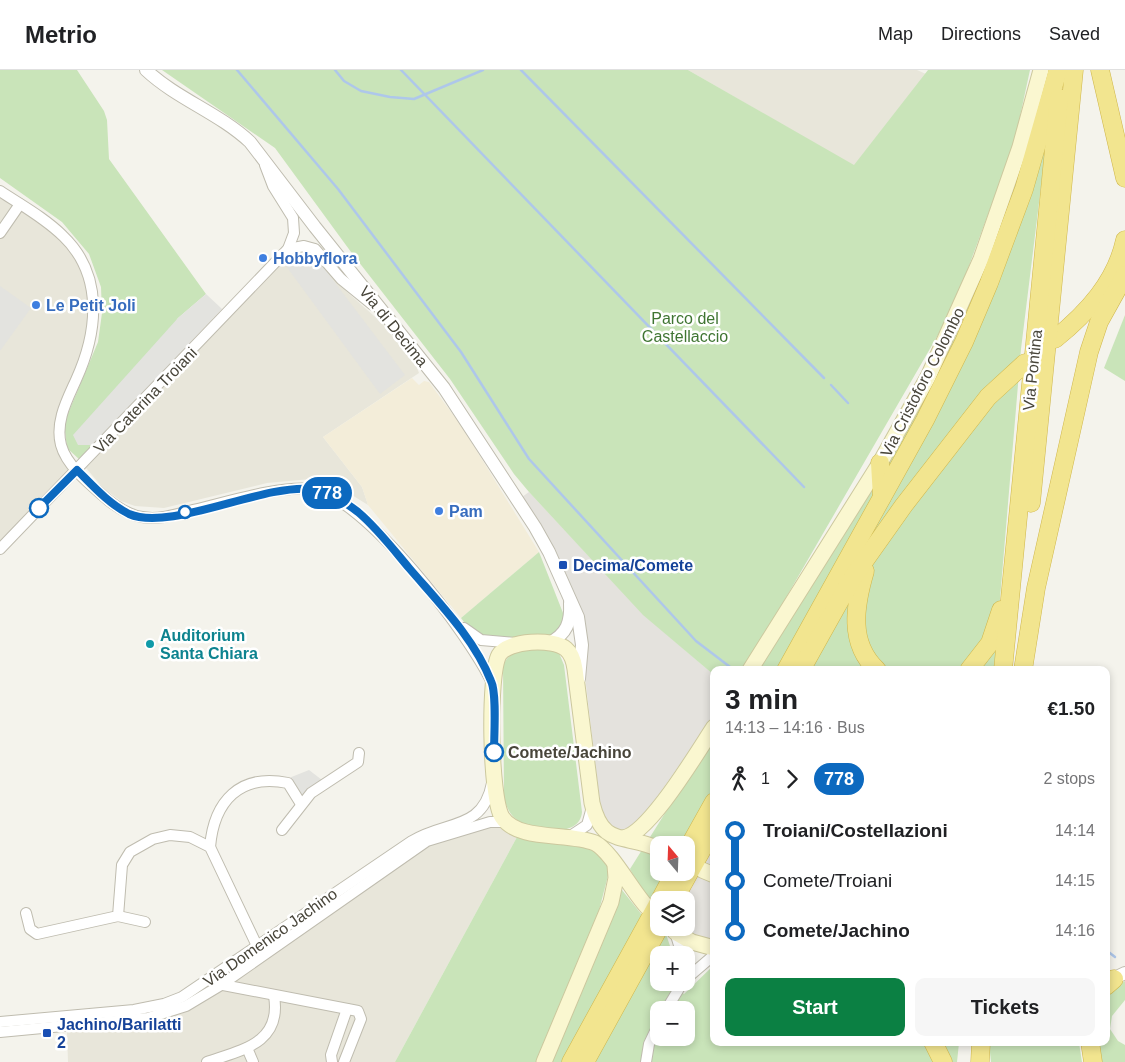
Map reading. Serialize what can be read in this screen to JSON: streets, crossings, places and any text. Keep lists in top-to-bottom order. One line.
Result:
{"streets":{"highway":["Via Pontina"],"main road":["Via di Decima","Via Cristoforo Colombo","Via Domenico Jachino"],"street":["Via Caterina Troiani"]},"crossings":[["Via di Decima","Via Domenico Jachino"]],"parks":["Parco del Castellaccio"],"places":{"other":["Hobbyflora","Le Petit Joli","Pam","Auditorium Santa Chiara","Comete/Jachino"],"transit":["Decima/Comete","Jachino/Barilatti 2"]},"lines":["bus line 778"],"north":"top","page":{"header":"Metrio","nav":["Map","Directions","Saved"],"on_map":"778","heading":["3 min","14:13 – 14:16 · Bus","€1.50"],"legs":["1","778","2 stops"],"list":[{"name":"Troiani/Costellazioni","value":"14:14"},{"name":"Comete/Troiani","value":"14:15"},{"name":"Comete/Jachino","value":"14:16"}],"map_buttons":["+","−"],"buttons":["Start","Tickets"]}}
